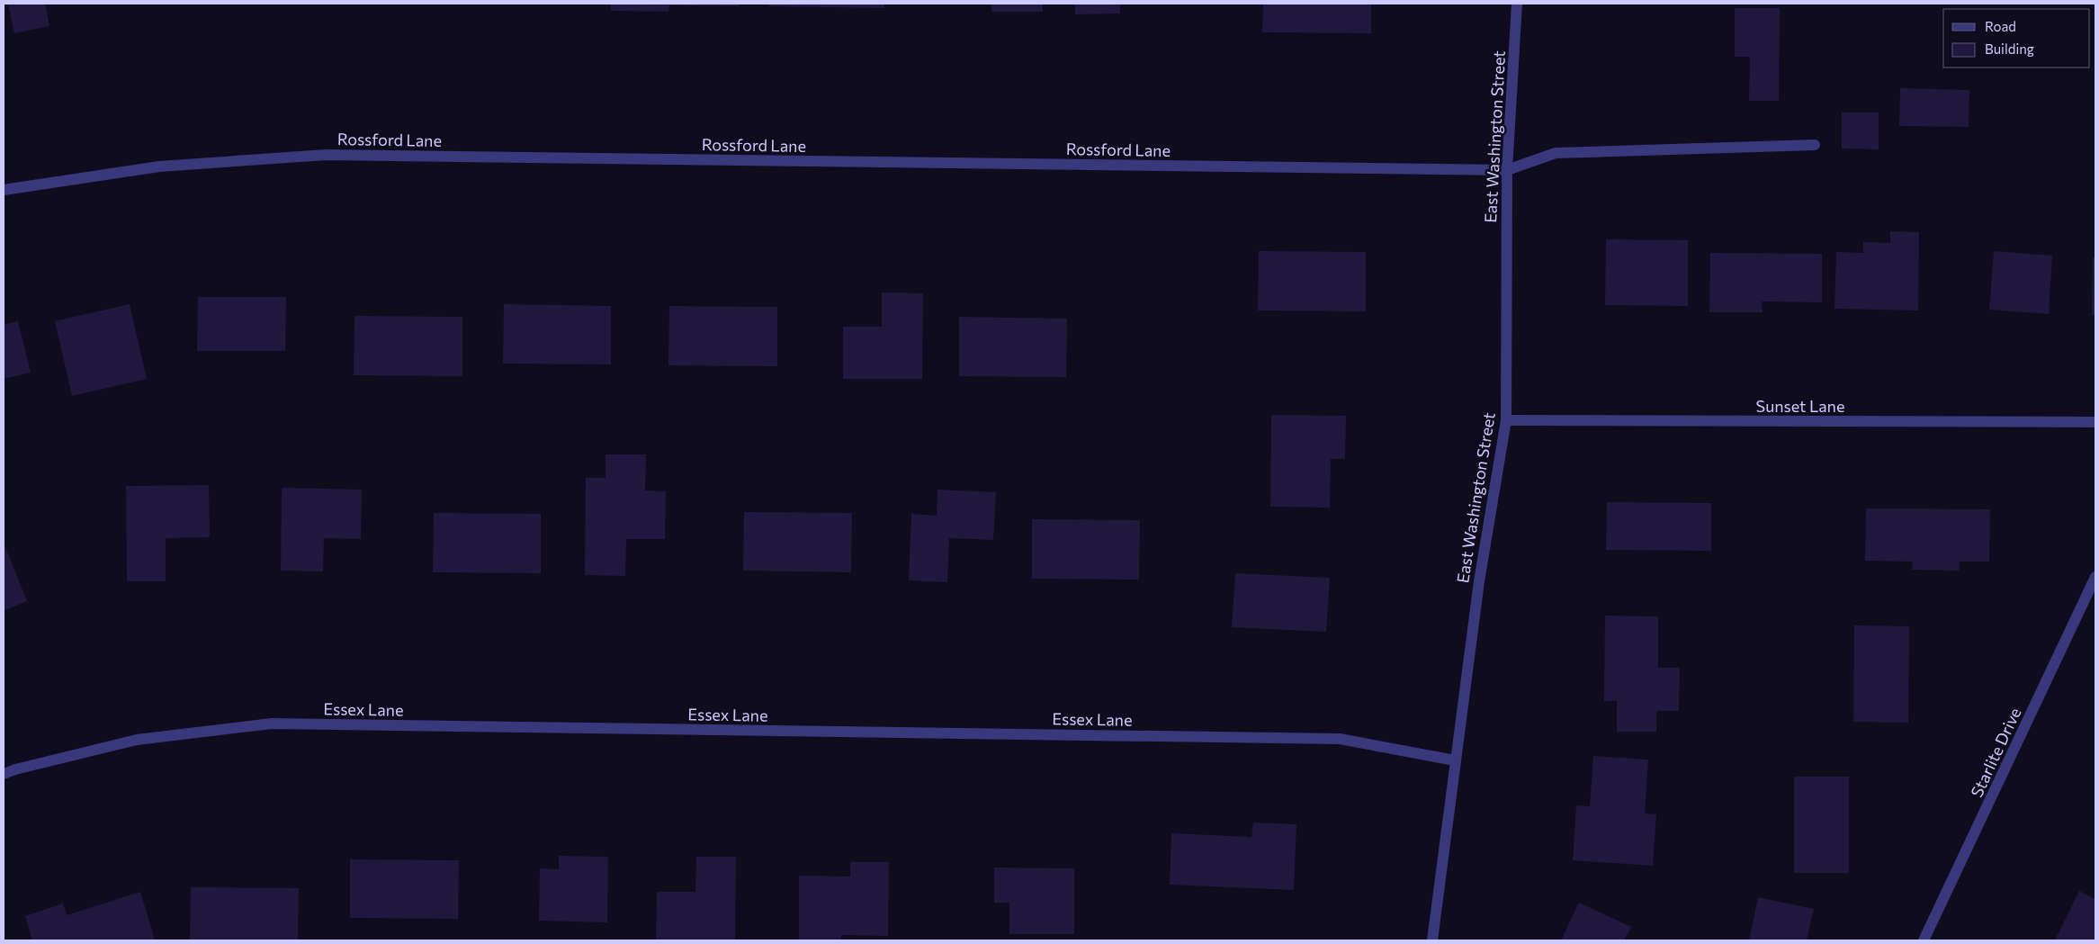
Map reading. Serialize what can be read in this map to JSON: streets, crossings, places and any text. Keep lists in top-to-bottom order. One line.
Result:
{"streets":{"street":["East Washington Street","Rossford Lane","Sunset Lane","Essex Lane","Starlite Drive"]},"crossings":[["East Washington Street","Rossford Lane"],["East Washington Street","Sunset Lane"],["East Washington Street","Essex Lane"]],"legend":["Road","Building"]}
